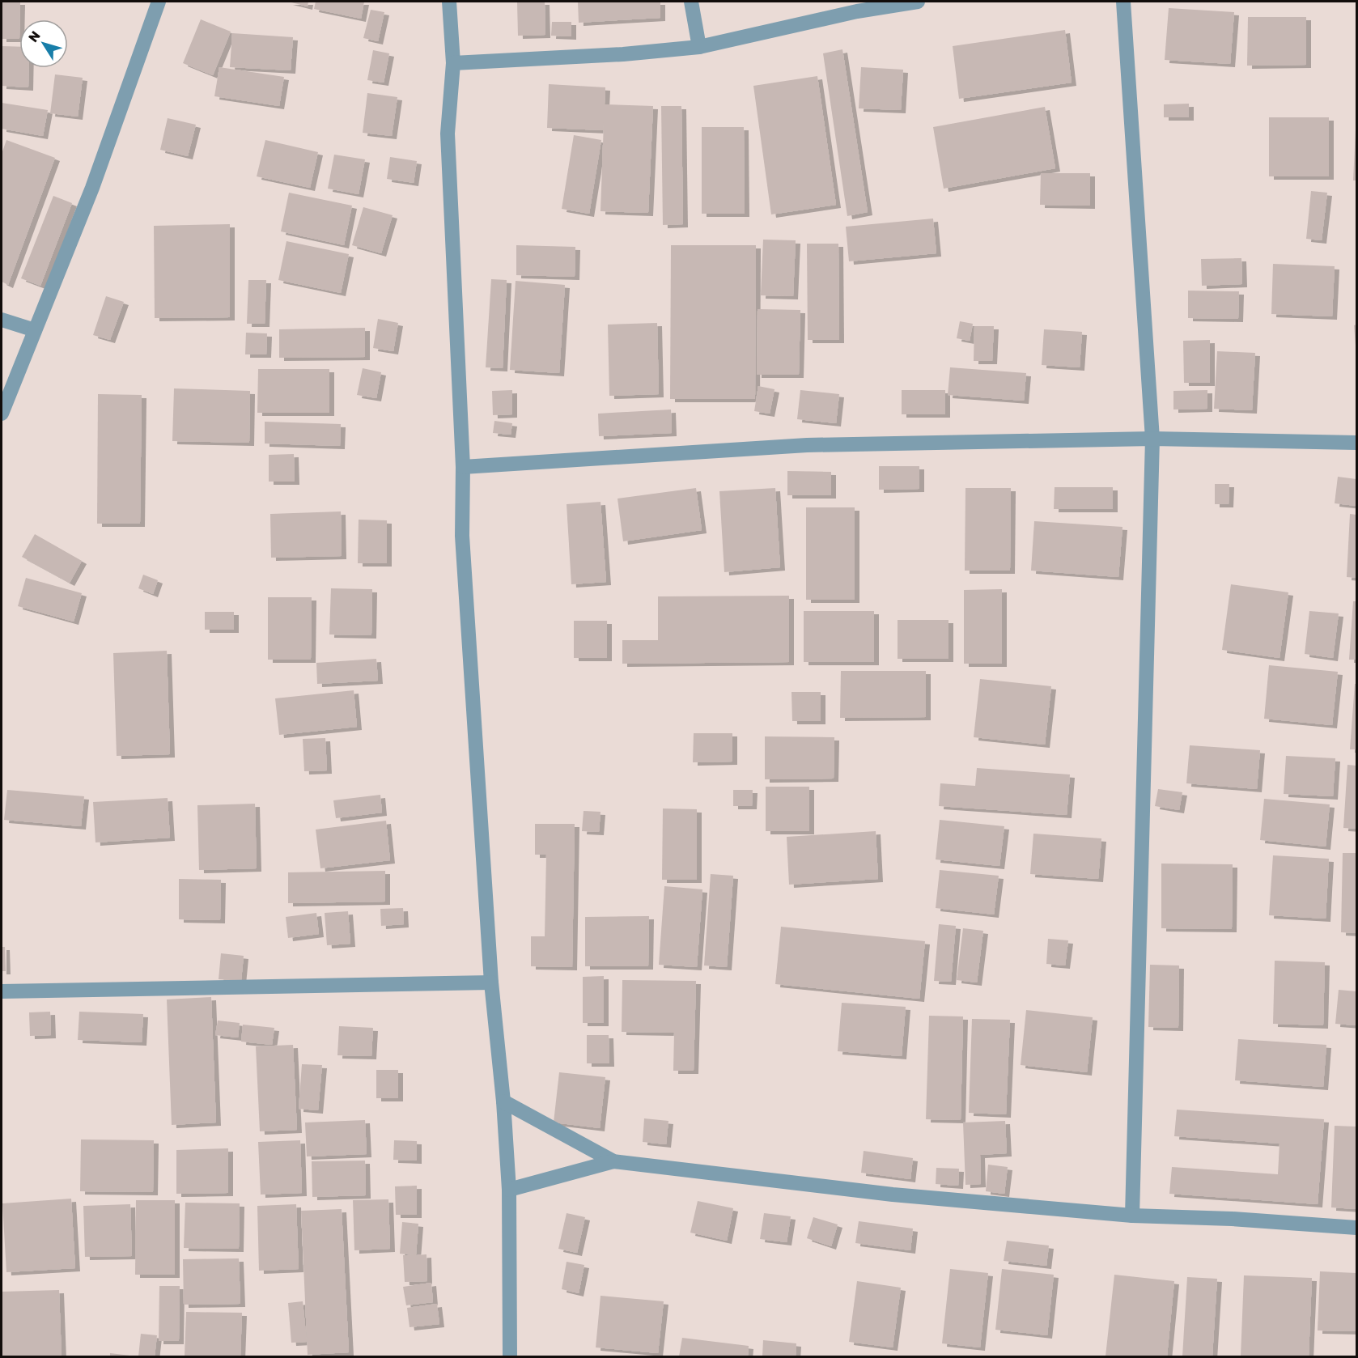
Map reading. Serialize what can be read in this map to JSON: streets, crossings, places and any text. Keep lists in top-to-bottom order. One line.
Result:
{"north":"top left"}
